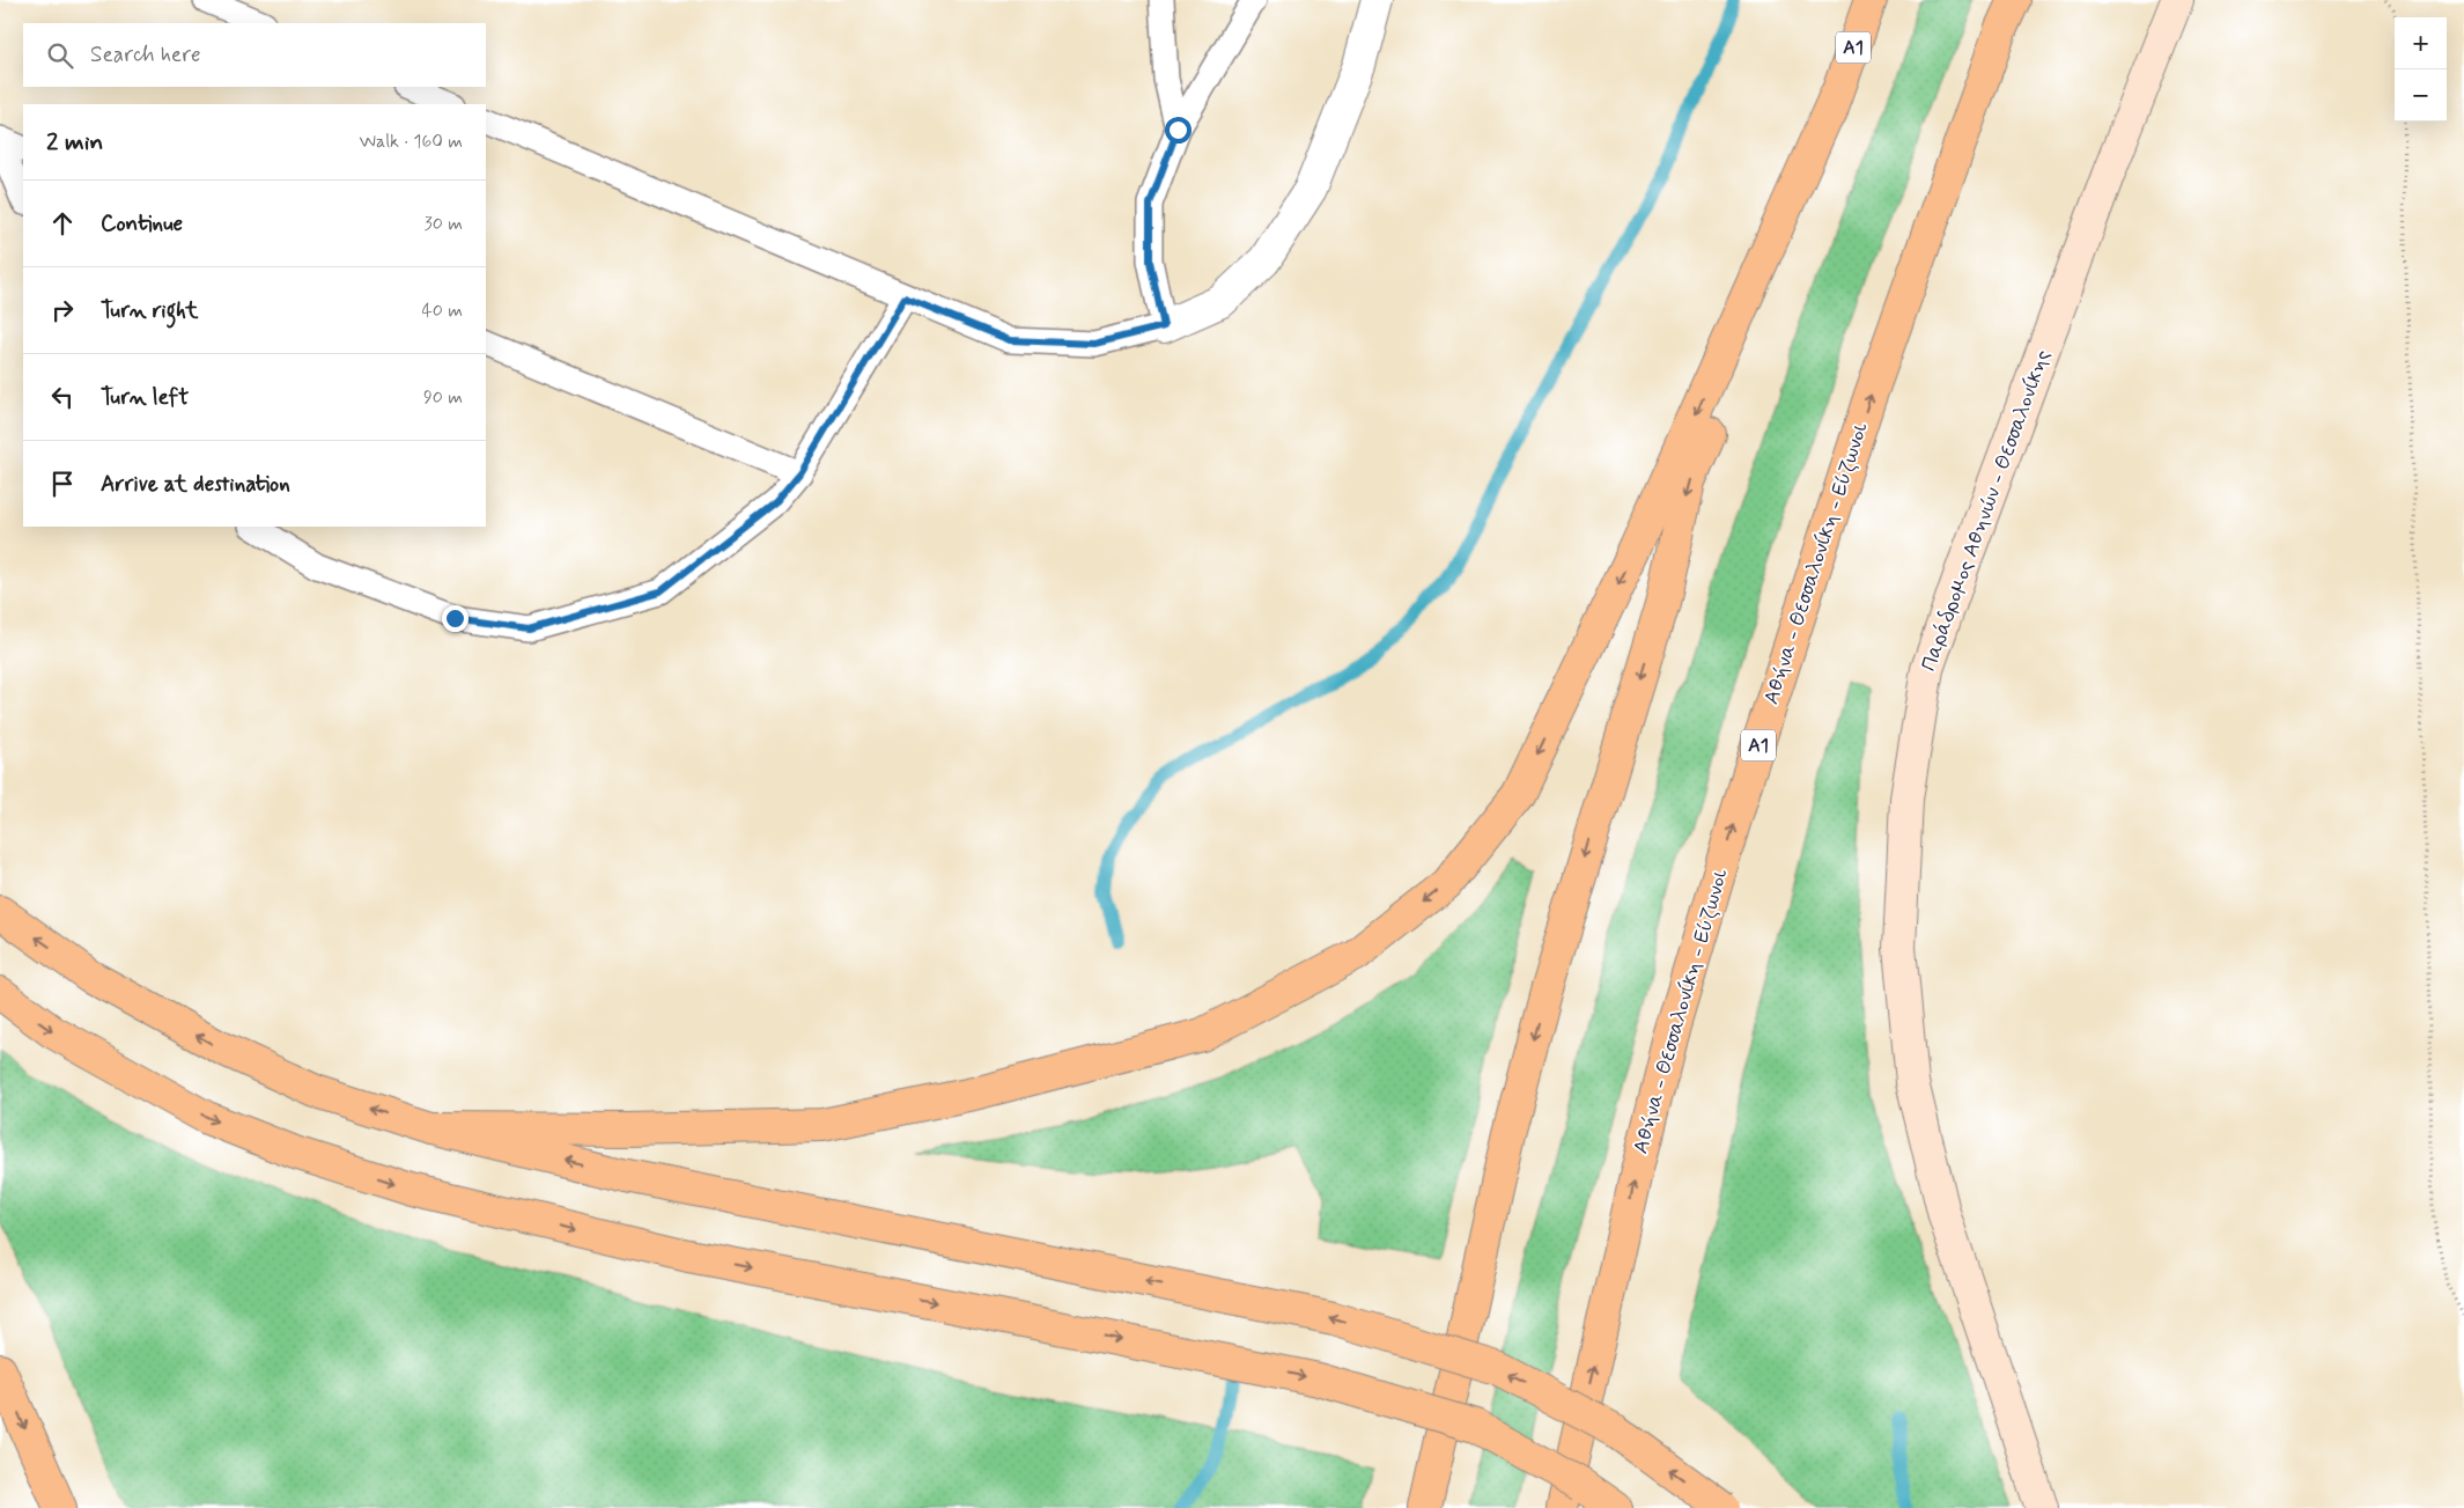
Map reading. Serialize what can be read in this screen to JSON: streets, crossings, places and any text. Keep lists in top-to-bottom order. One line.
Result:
{"streets":{"highway":["Α1","Αθήνα - Θεσσαλονίκη - Εύζωνοι"],"main road":["Παράδρομος Αθηνών - Θεσσαλονίκης"]},"page":{"map_buttons":["+","−"],"search":"Search here","heading":["2 min","Walk · 160 m"],"list":[["Continue","30 m"],["Turn right","40 m"],["Turn left","90 m"],"Arrive at destination"]}}
